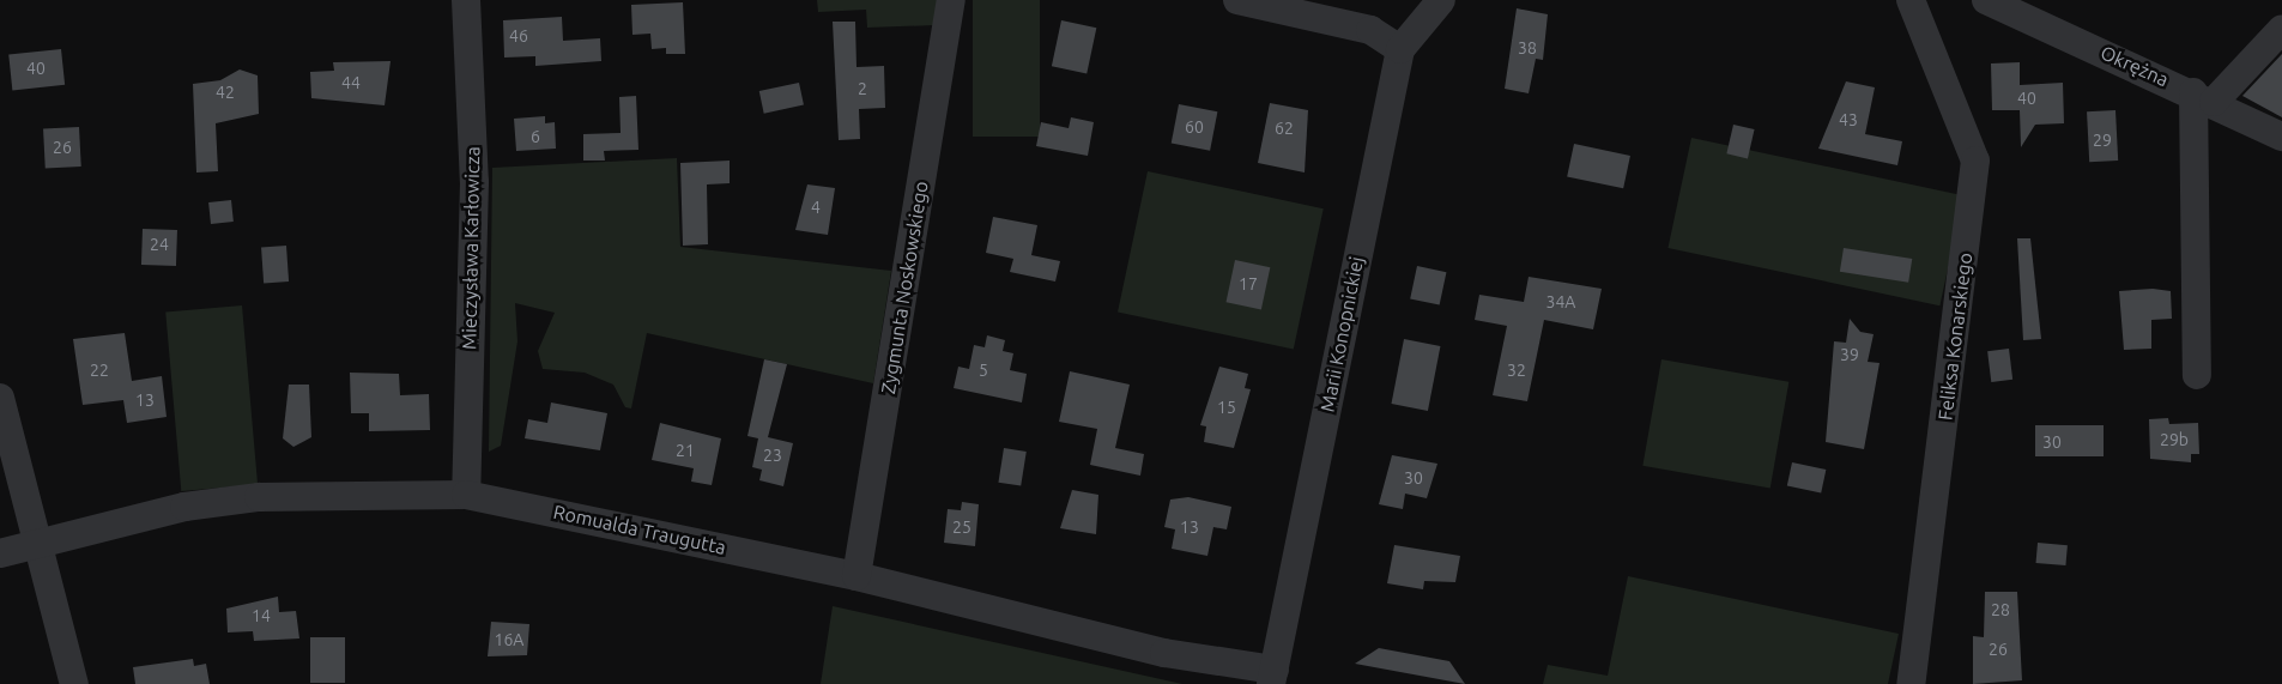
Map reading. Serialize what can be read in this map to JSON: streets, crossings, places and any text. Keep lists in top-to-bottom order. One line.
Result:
{"streets":{"street":["Okrężna","Mieczysława Karłowicza","Zygmunta Noskowskiego","Marii Konopnickiej","Feliksa Konarskiego","Romualda Traugutta"]},"crossings":[["Mieczysława Karłowicza","Romualda Traugutta"],["Zygmunta Noskowskiego","Romualda Traugutta"],["Marii Konopnickiej","Romualda Traugutta"]],"house_numbers":["46","38","40","44","2","42","40","43","60","62","6","29","26","4","24","17","34A","39","22","5","32","13","15","29b","30","21","23","30","25","13","28","14","16A","26"]}
